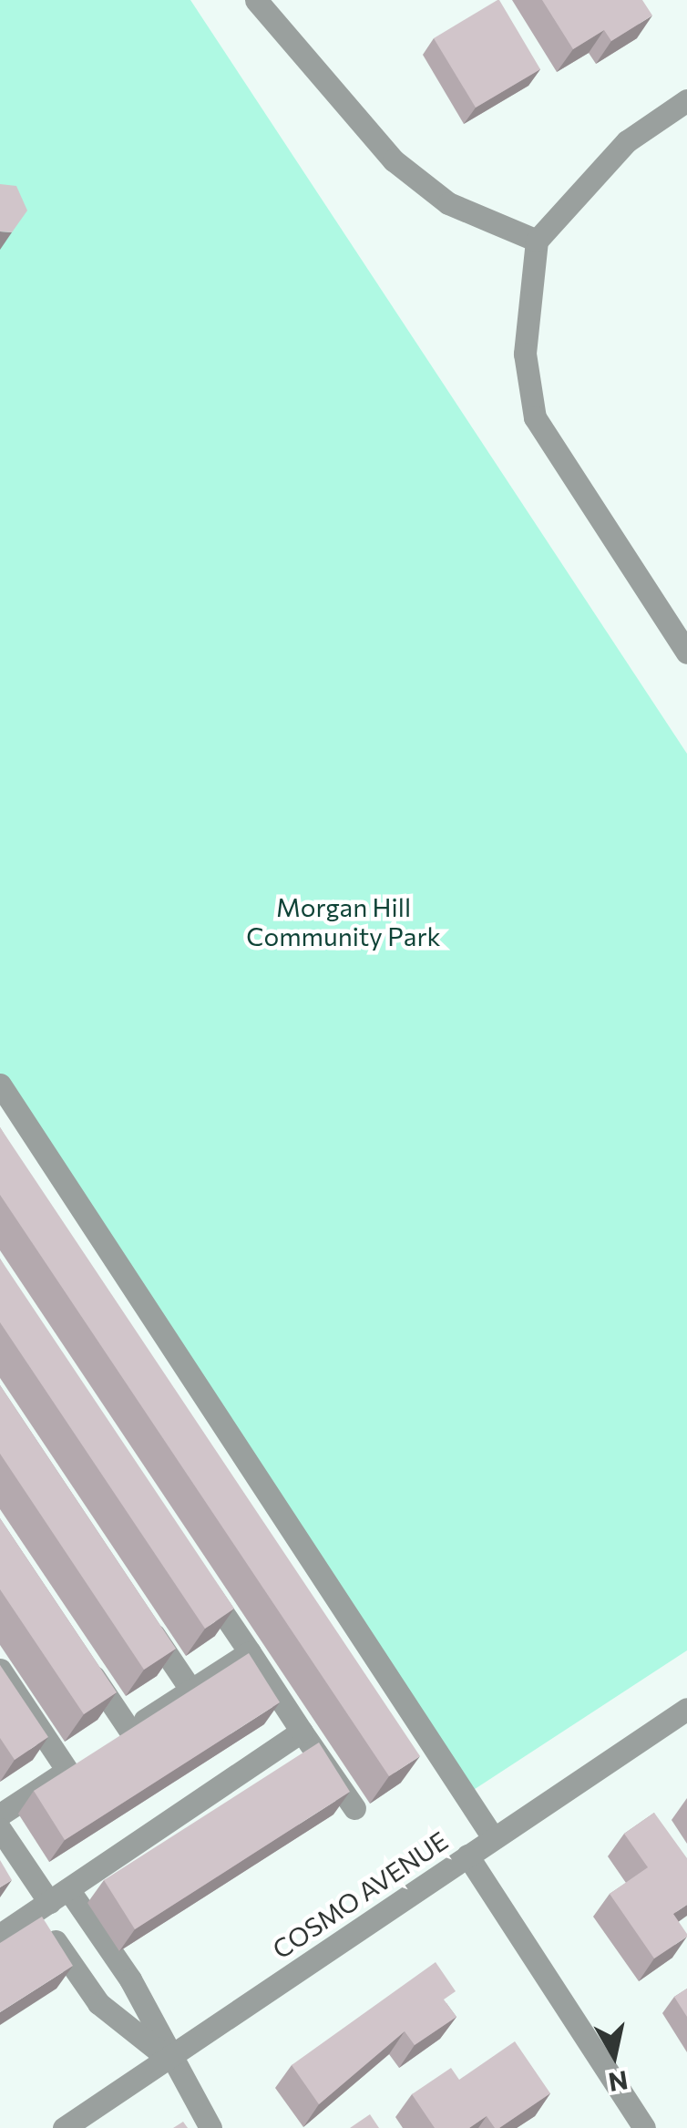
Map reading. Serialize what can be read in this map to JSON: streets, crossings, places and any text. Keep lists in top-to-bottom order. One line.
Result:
{"streets":{"street":["COSMO AVENUE"]},"parks":["Morgan Hill Community Park"],"north":"bottom"}
